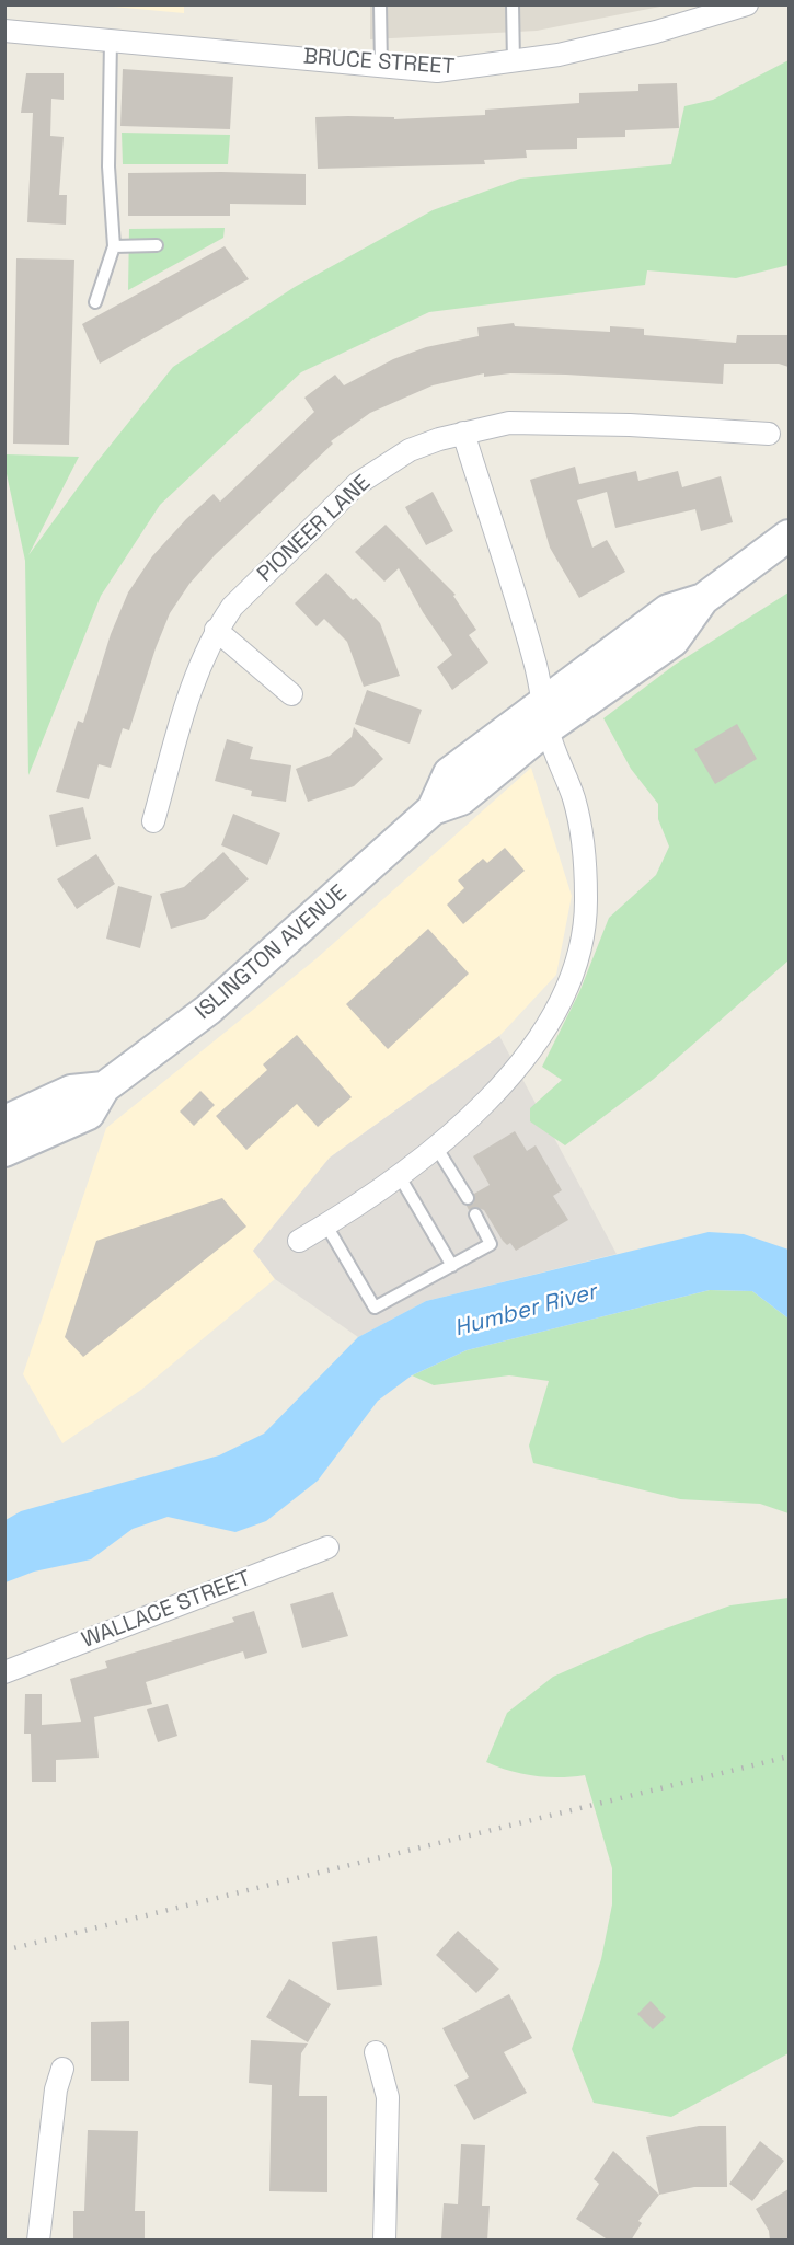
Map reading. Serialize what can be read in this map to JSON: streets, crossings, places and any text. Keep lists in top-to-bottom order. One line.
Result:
{"streets":{"main road":["ISLINGTON AVENUE"],"street":["BRUCE STREET","PIONEER LANE","WALLACE STREET"]},"water":["Humber River"]}
